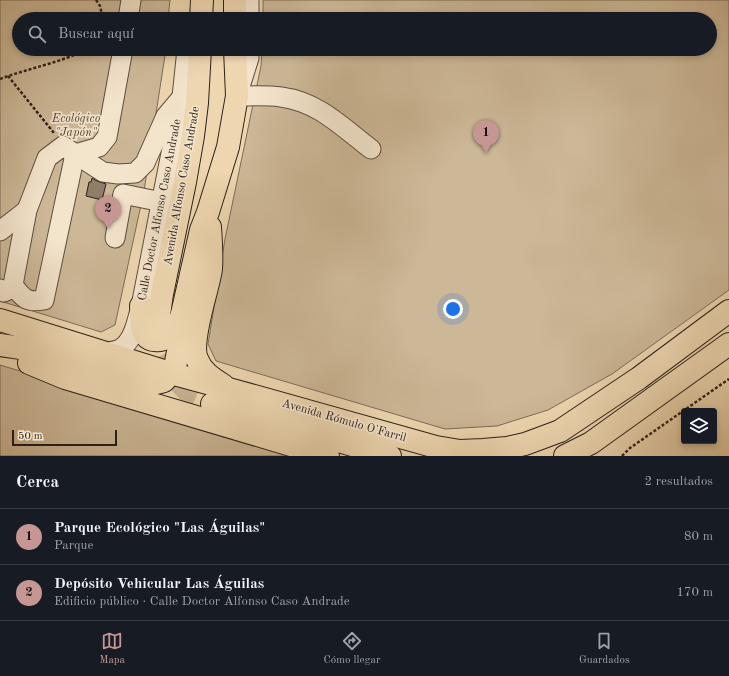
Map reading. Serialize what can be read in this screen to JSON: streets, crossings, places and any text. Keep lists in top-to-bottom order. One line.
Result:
{"streets":{"main road":["Avenida Alfonso Caso Andrade","Avenida Rómulo O'Farril"],"street":["Calle Doctor Alfonso Caso Andrade"]},"crossings":[["Calle Doctor Alfonso Caso Andrade","Avenida Rómulo O'Farril"]],"parks":["Ecológico \"Japón\""],"scale_bar":"50 m","page":{"search":"Buscar aquí","pins":["1","2"],"scale":"50 m","heading":["Cerca","2 resultados"],"list":[{"mark":"1","name":"Parque Ecológico \"Las Águilas\"","note":"Parque","value":"80 m"},{"mark":"2","name":"Depósito Vehicular Las Águilas","note":"Edificio público · Calle Doctor Alfonso Caso Andrade","value":"170 m"}],"nav":["Mapa","Cómo llegar","Guardados"]}}
